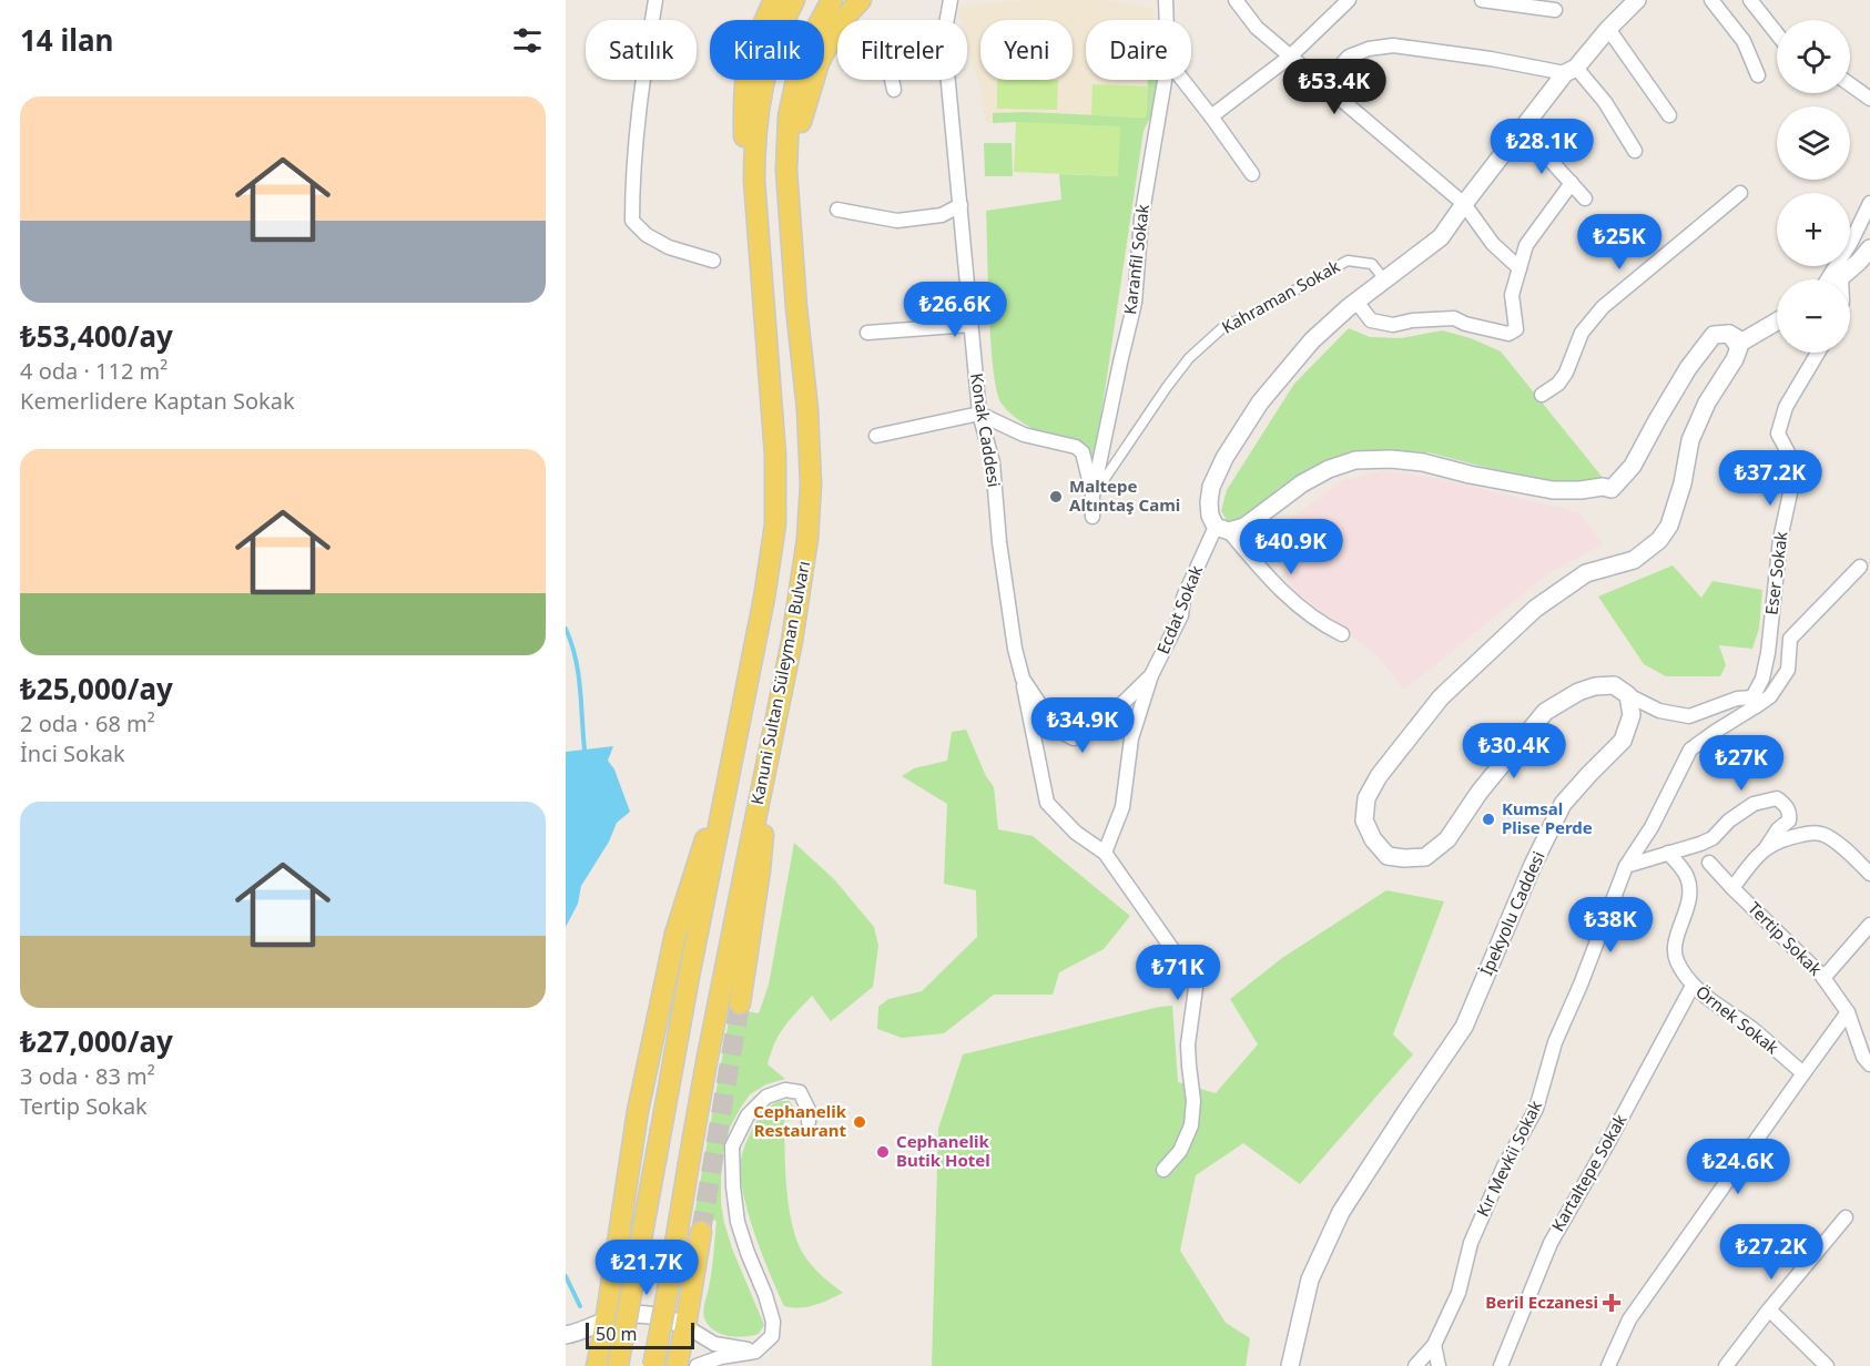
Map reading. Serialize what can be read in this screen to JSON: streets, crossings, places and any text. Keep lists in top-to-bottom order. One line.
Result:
{"streets":{"main road":["Kanuni Sultan Süleyman Bulvarı"],"street":["Karanfil Sokak","Kahraman Sokak","Konak Caddesi","Eser Sokak","Ecdat Sokak","İpekyolu Caddesi","Tertip Sokak","Örnek Sokak","Kır Mevkii Sokak","Kartaltepe Sokak"]},"crossings":[["Karanfil Sokak","Kahraman Sokak"],["Konak Caddesi","Ecdat Sokak"],["Eser Sokak","Kır Mevkii Sokak"],["Örnek Sokak","Kartaltepe Sokak"]],"places":{"other":["Maltepe Altıntaş Cami","Kumsal Plise Perde","Cephanelik Restaurant","Cephanelik Butik Hotel"],"health":["Beril Eczanesi"]},"scale_bar":"50 m","page":{"heading":"14 ilan","map_buttons":["+","−"],"chip":["Satılık","Kiralık","Filtreler","Yeni","Daire"],"price":["₺53.4K","₺28.1K","₺25K","₺26.6K","₺37.2K","₺40.9K","₺34.9K","₺30.4K","₺27K","₺38K","₺71K","₺24.6K","₺27.2K","₺21.7K"],"list":[{"name":"₺53,400/ay","note":"4 oda · 112 m² · Kemerlidere Kaptan Sokak"},{"name":"₺25,000/ay","note":"2 oda · 68 m² · İnci Sokak"},{"name":"₺27,000/ay","note":"3 oda · 83 m² · Tertip Sokak"}],"scale":"50 m"}}
